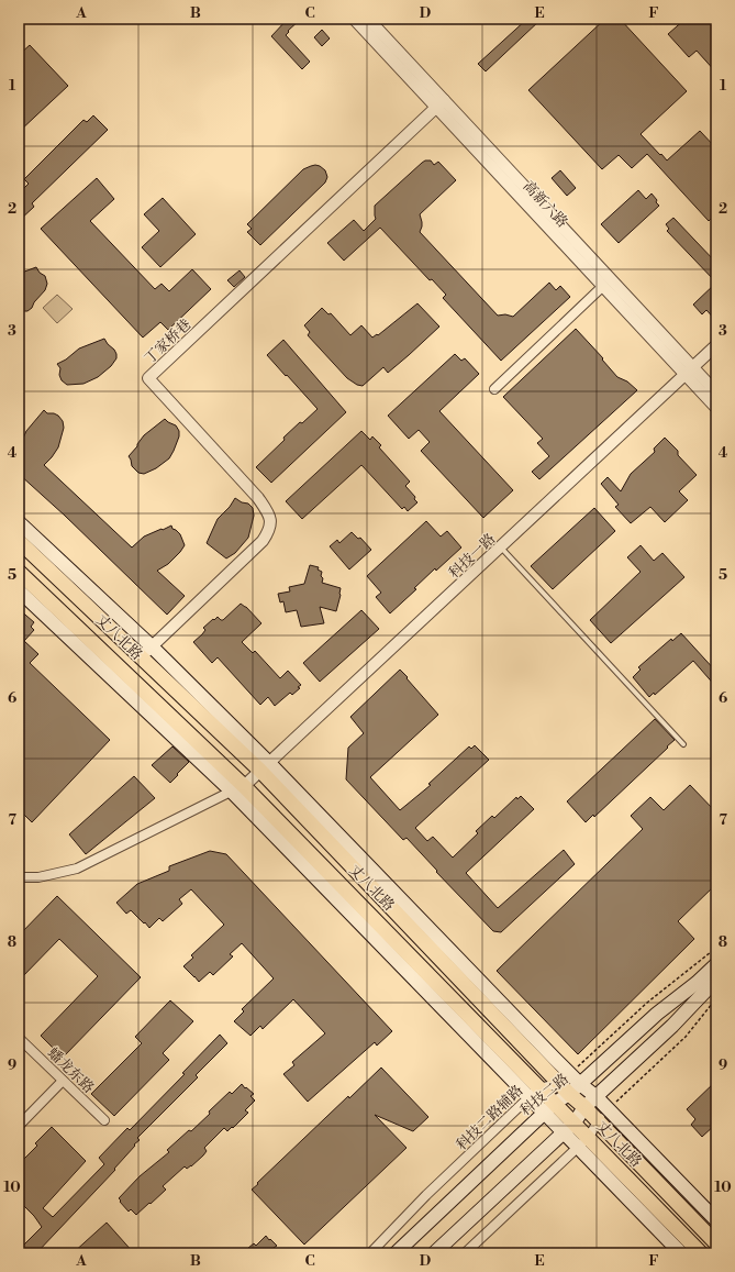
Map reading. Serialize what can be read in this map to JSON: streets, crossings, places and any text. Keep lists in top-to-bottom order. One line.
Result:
{"streets":{"main road":["丈八北路","科技二路"],"street":["高新六路","丁家桥巷","科技一路","蟠龙东路","科技二路辅路"]},"crossings":[["高新六路","丁家桥巷"],["高新六路","科技一路"],["丁家桥巷","丈八北路"],["科技一路","丈八北路"],["丈八北路","科技二路"],["丈八北路","科技二路辅路"],["科技二路","科技二路辅路"]],"grid":{"columns":["A","B","C","D","E","F"],"rows":["1","2","3","4","5","6","7","8","9","10"]}}
